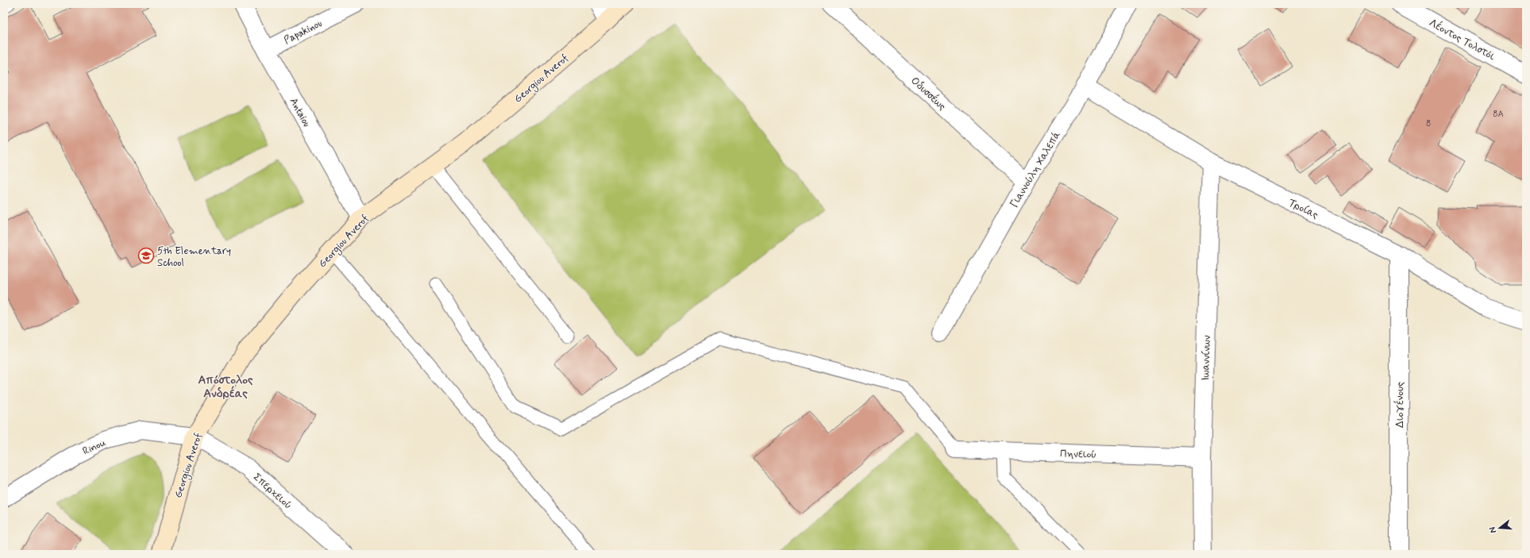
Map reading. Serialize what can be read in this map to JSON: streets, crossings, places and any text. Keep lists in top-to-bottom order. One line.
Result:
{"streets":{"street":["Papakinou","Λέοντος Τολστόι","Georgiou Averof","Οδυσσέως","Antaiou","Γιαννούλη Χαλεπά","Τροίας","Ιωαννίνων","Διογένους","Rinou","Πηνειού","Σπερχειού"]},"crossings":[["Papakinou","Antaiou"],["Georgiou Averof","Antaiou"],["Georgiou Averof","Rinou"],["Georgiou Averof","Σπερχειού"],["Οδυσσέως","Γιαννούλη Χαλεπά"],["Γιαννούλη Χαλεπά","Τροίας"],["Τροίας","Ιωαννίνων"],["Τροίας","Διογένους"],["Ιωαννίνων","Πηνειού"],["Rinou","Σπερχειού"]],"districts":["Απόστολος Ανδρέας"],"places":{"school or university":["5th Elementary School"]},"house_numbers":["8A","8"],"north":"left"}
